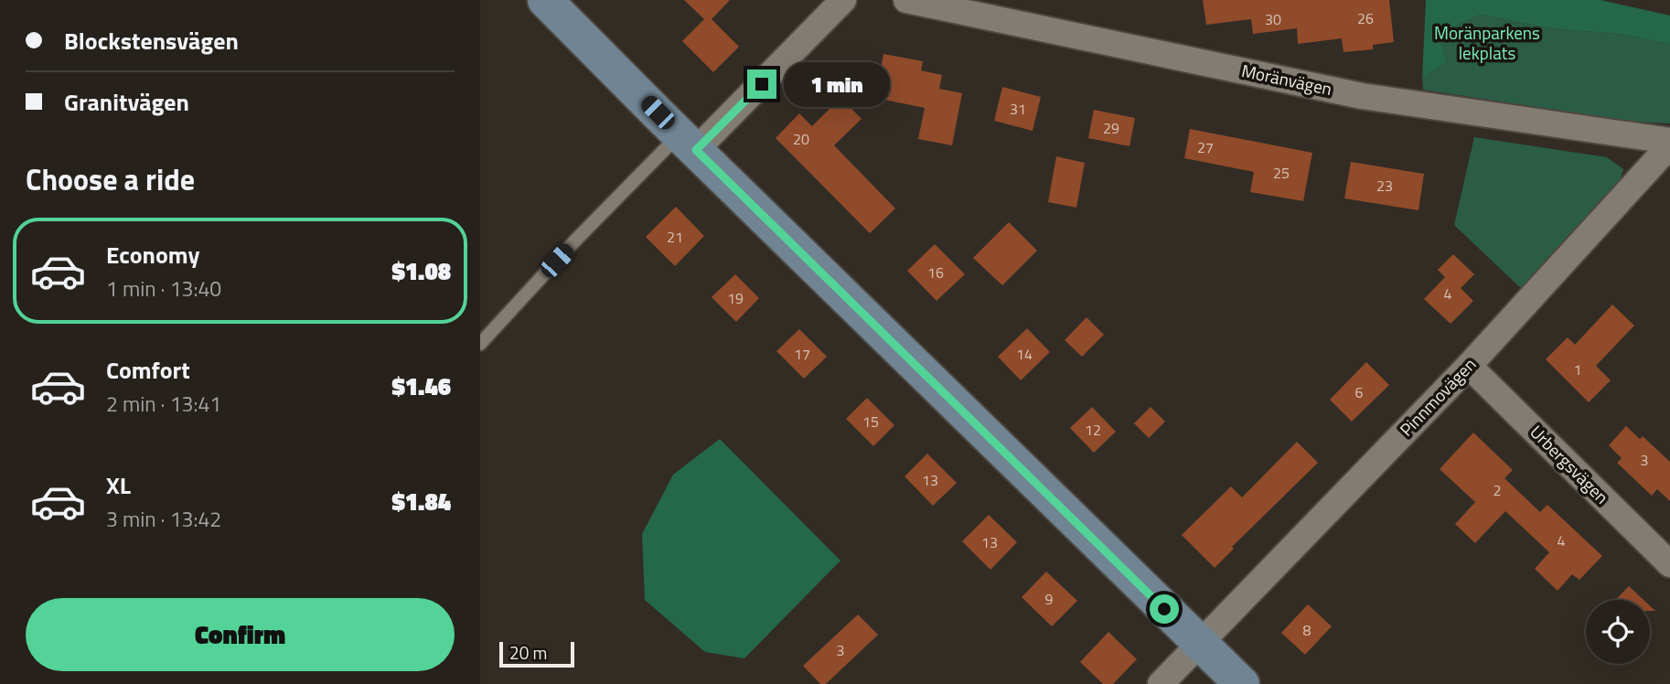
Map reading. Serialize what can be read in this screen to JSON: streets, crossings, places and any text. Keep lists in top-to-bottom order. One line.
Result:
{"streets":{"street":["Moränvägen","Pinnmovägen","Urbergsvägen"]},"crossings":[["Moränvägen","Pinnmovägen"],["Pinnmovägen","Urbergsvägen"]],"parks":["Moränparkens lekplats"],"house_numbers":["26","30","31","29","20","27","25","23","21","16","4","19","17","14","1","6","15","12","3","13","2","4","13","9","8","3"],"scale_bar":"20 m","page":{"banner":["Blockstensvägen","Granitvägen"],"bubble":"1 min","heading":"Choose a ride","list":[{"name":"Economy","note":"1 min · 13:40","value":"$1.08"},{"name":"Comfort","note":"2 min · 13:41","value":"$1.46"},{"name":"XL","note":"3 min · 13:42","value":"$1.84"}],"buttons":"Confirm","scale":"20 m"}}
